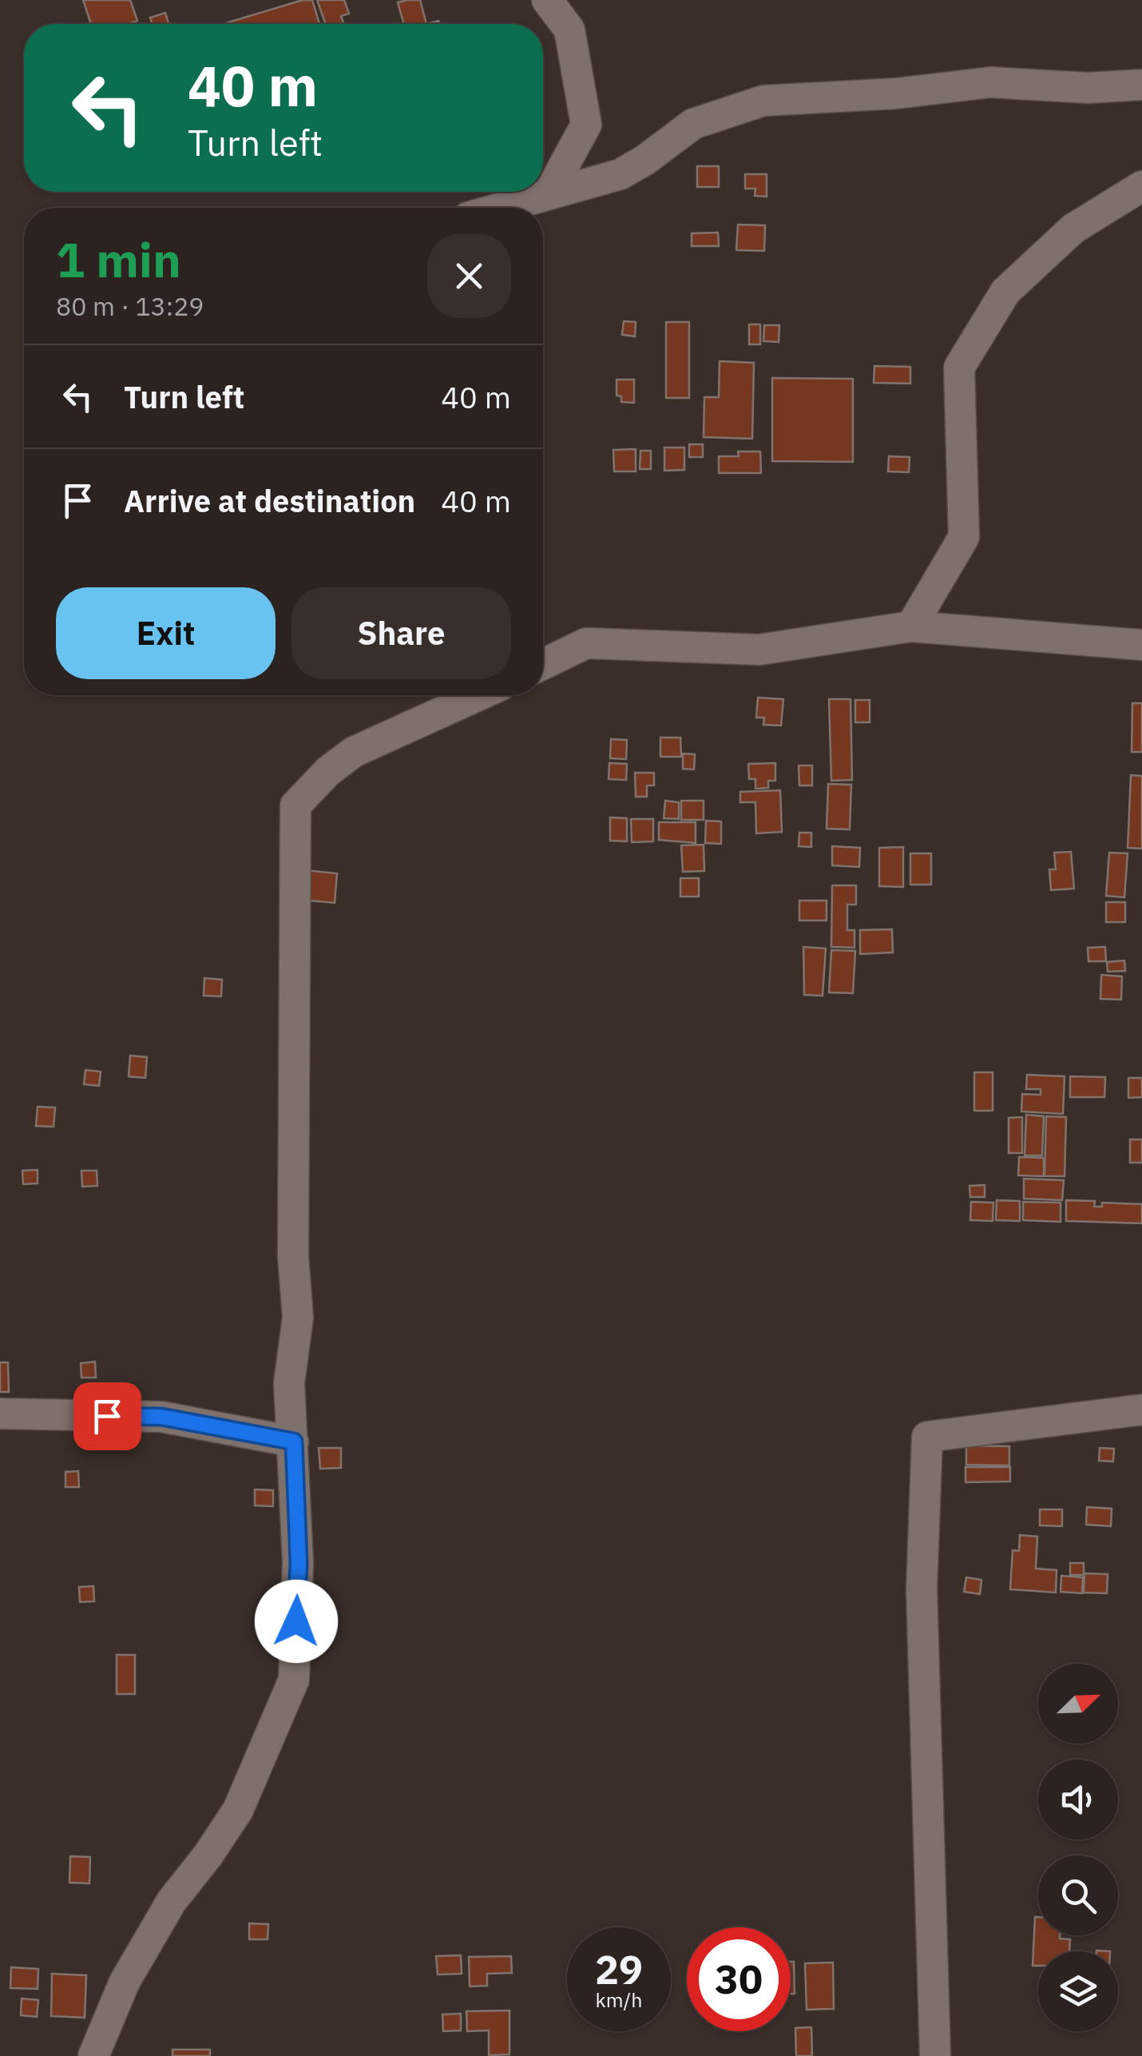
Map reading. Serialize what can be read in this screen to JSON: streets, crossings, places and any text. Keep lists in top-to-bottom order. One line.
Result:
{"north":"top right","page":{"turn":["40 m","Turn left"],"heading":["1 min","80 m · 13:29"],"list":[{"name":"Turn left","value":"40 m"},{"name":"Arrive at destination","value":"40 m"}],"buttons":["Exit","Share"],"speed":"29 km/h","limit":"30"}}
